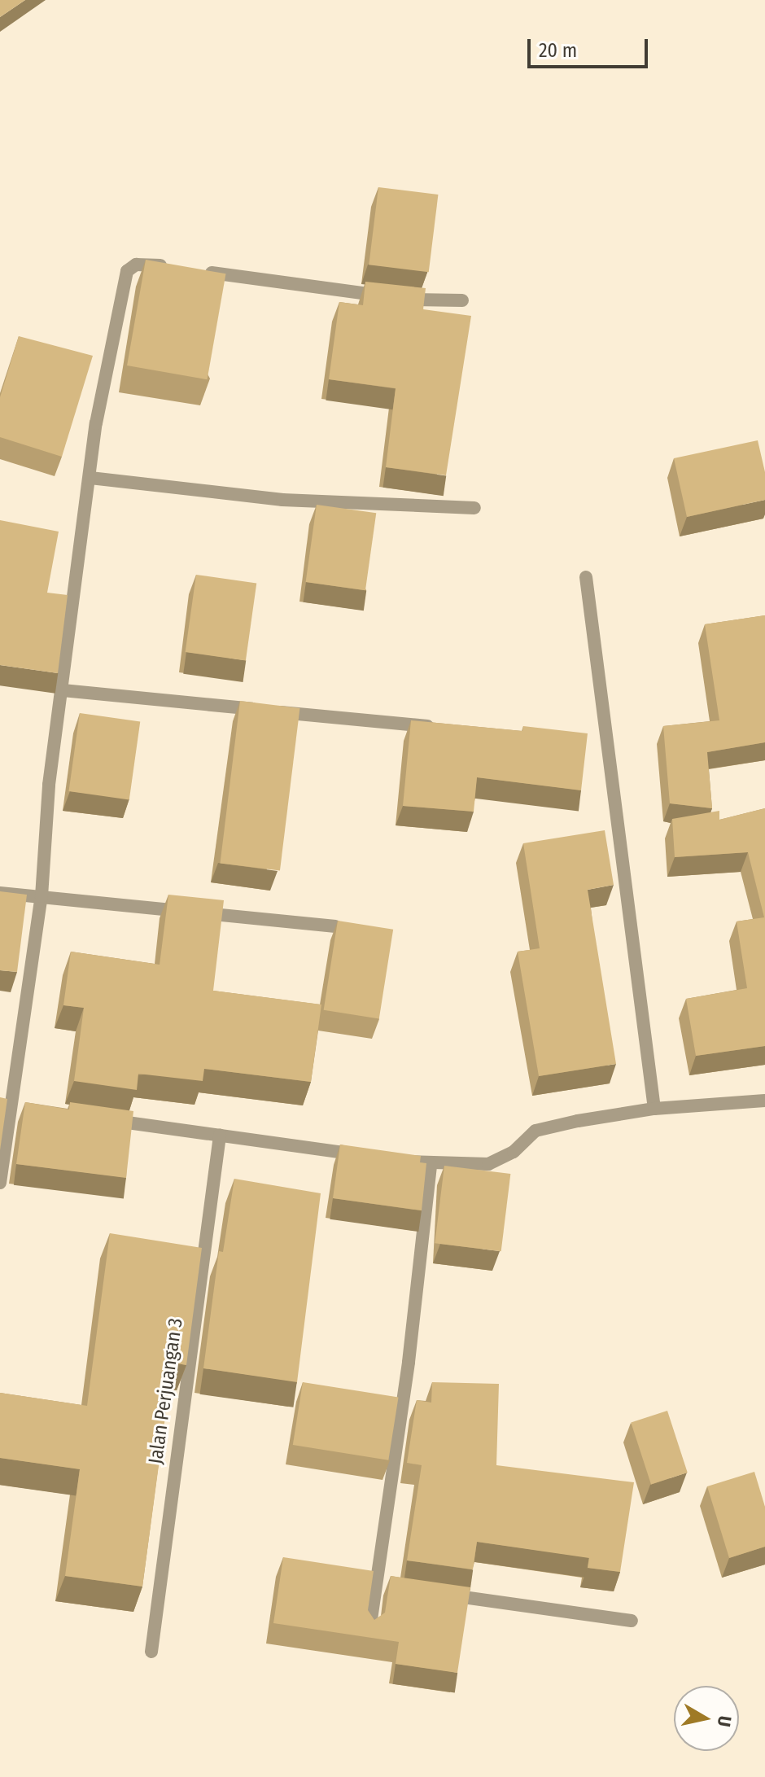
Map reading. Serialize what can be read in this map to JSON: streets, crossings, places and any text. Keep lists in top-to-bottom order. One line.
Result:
{"streets":{"street":["Jalan Perjuangan 3"]},"scale_bar":"20 m","north":"right"}
